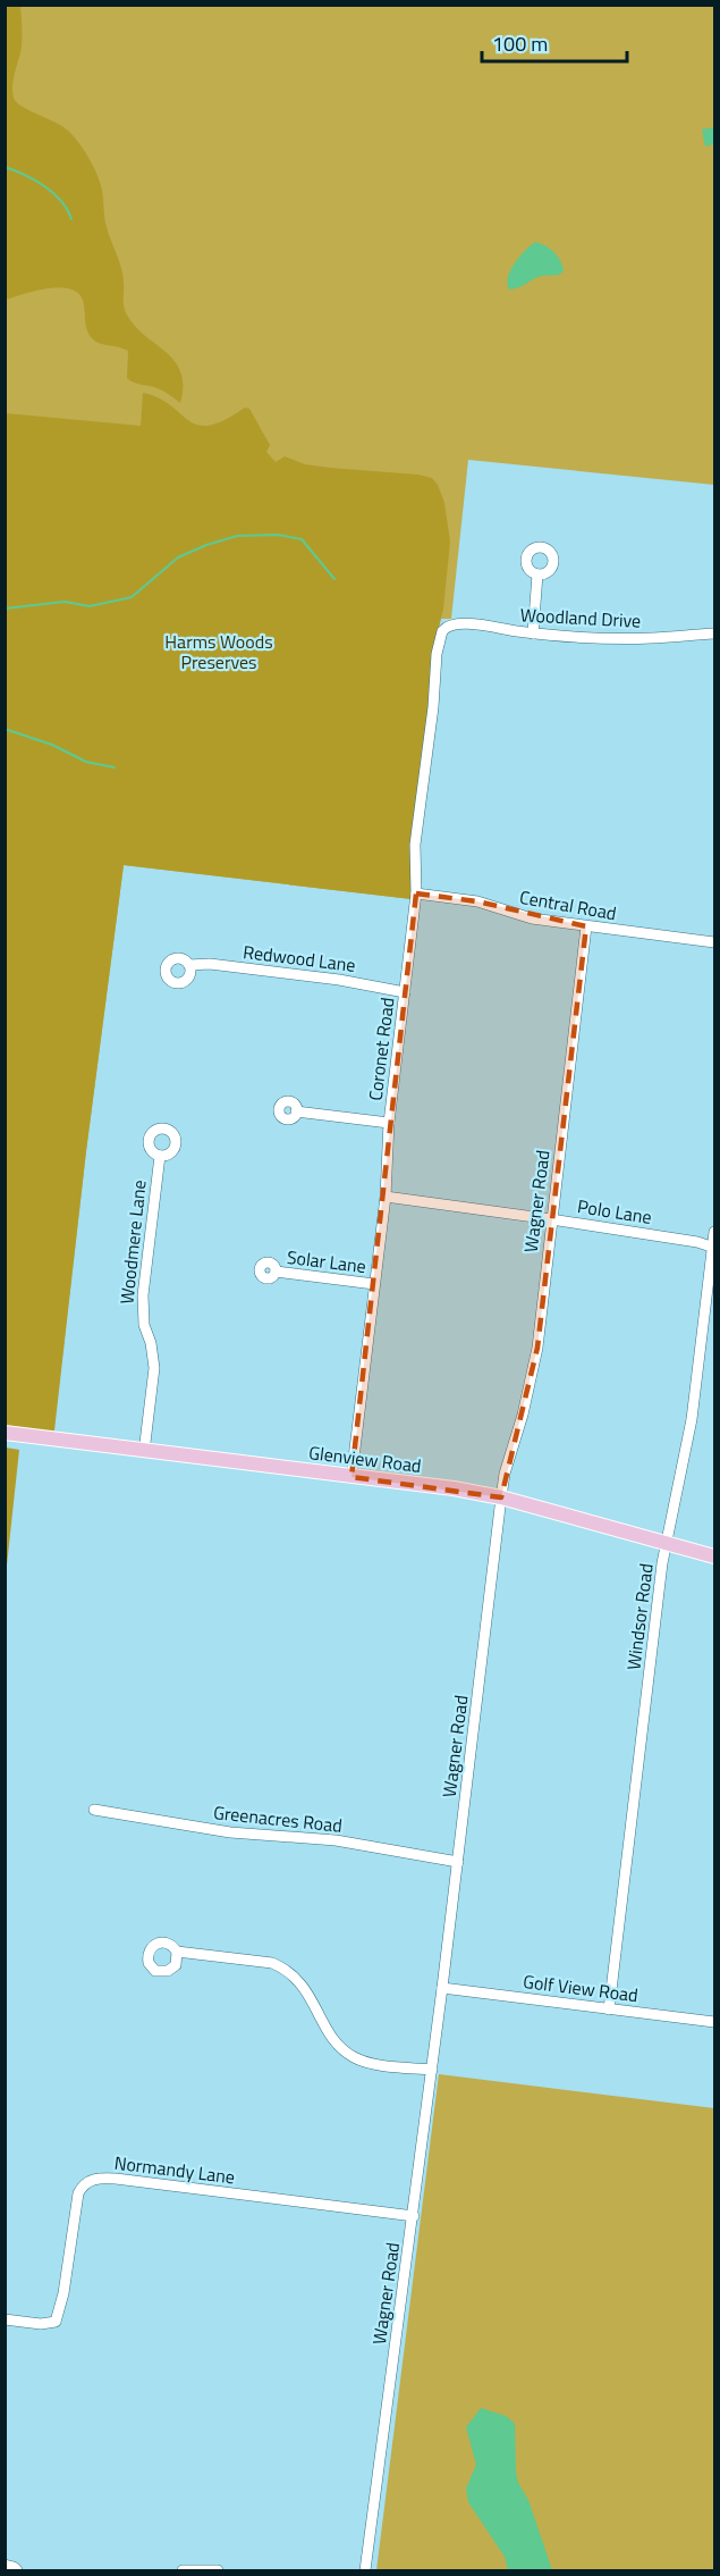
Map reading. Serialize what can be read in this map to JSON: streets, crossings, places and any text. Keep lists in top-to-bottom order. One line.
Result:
{"streets":{"main road":["Glenview Road"],"street":["Woodland Drive","Central Road","Redwood Lane","Coronet Road","Wagner Road","Polo Lane","Woodmere Lane","Solar Lane","Windsor Road","Greenacres Road","Golf View Road","Normandy Lane"]},"crossings":[["Woodland Drive","Coronet Road"],["Central Road","Coronet Road"],["Central Road","Wagner Road"],["Redwood Lane","Coronet Road"],["Coronet Road","Polo Lane"],["Coronet Road","Solar Lane"],["Coronet Road","Glenview Road"],["Wagner Road","Polo Lane"],["Wagner Road","Glenview Road"],["Wagner Road","Greenacres Road"],["Wagner Road","Golf View Road"],["Wagner Road","Normandy Lane"],["Polo Lane","Windsor Road"],["Woodmere Lane","Glenview Road"],["Glenview Road","Windsor Road"],["Windsor Road","Golf View Road"]],"parks":["Harms Woods Preserves"],"scale_bar":"100 m"}
